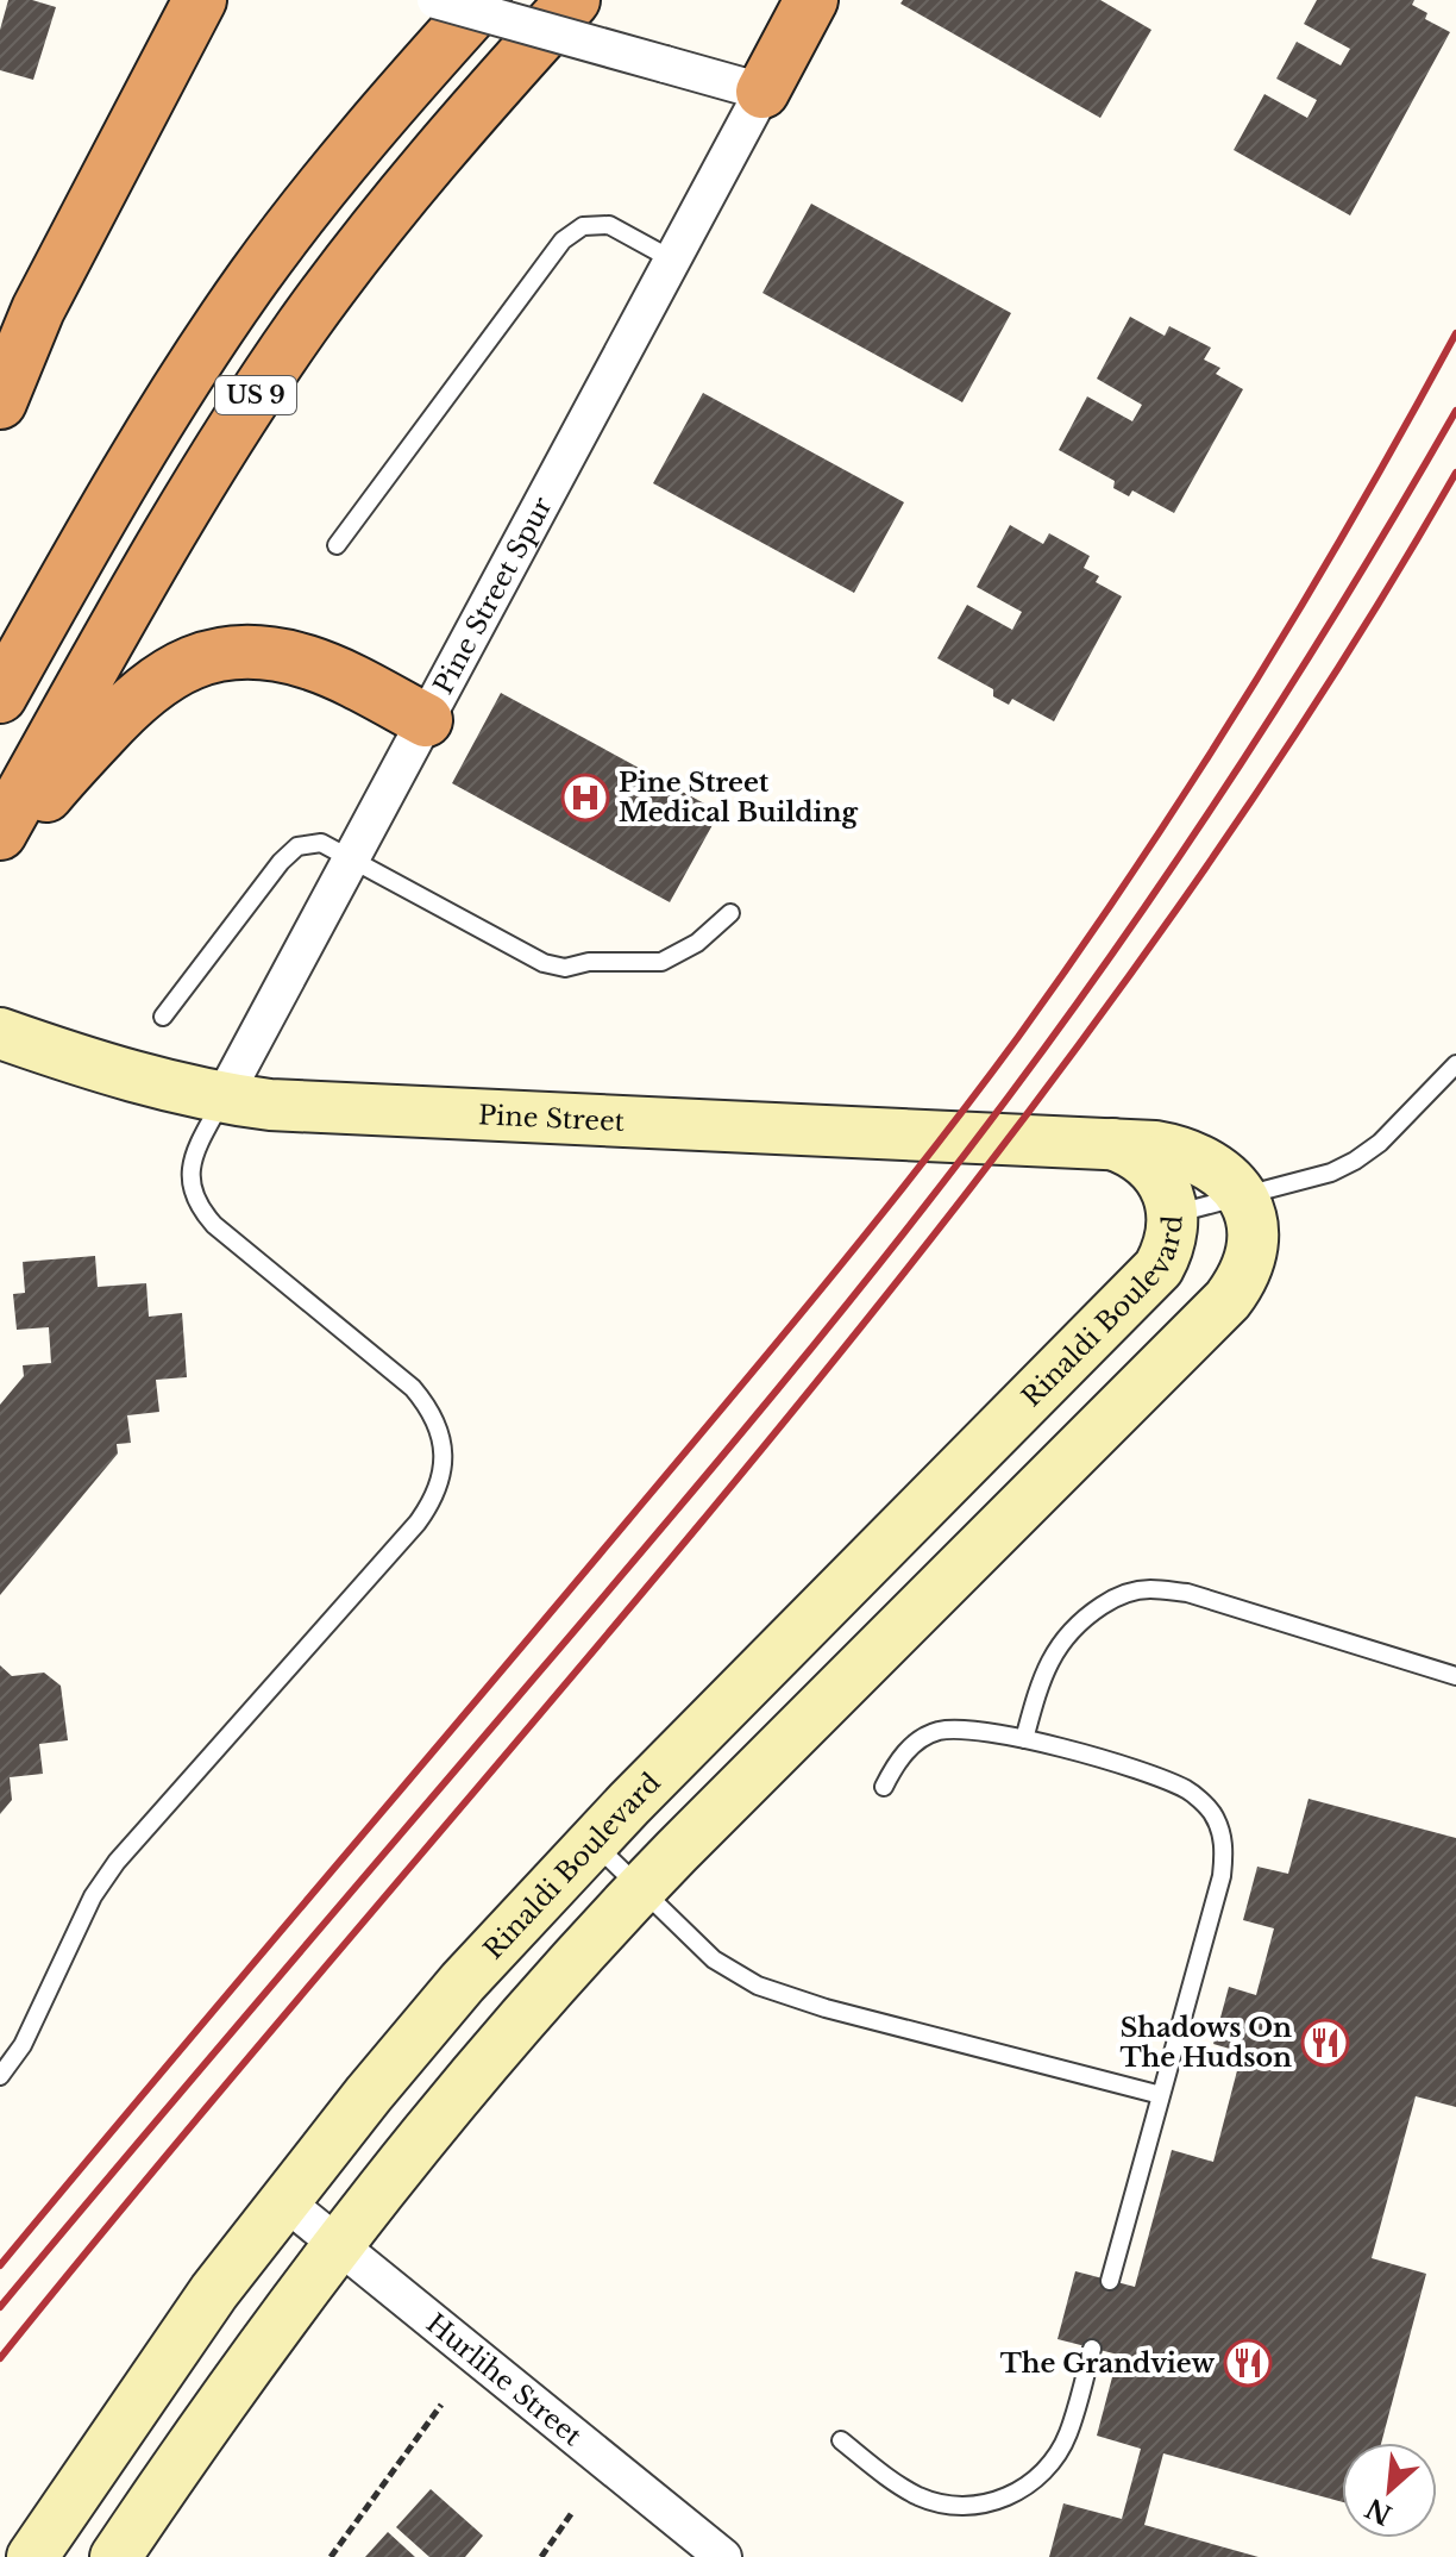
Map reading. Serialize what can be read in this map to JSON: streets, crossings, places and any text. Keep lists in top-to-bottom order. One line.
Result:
{"streets":{"highway":["US 9"],"street":["Pine Street Spur","Pine Street","Rinaldi Boulevard","Hurlihe Street"]},"crossings":[["Pine Street Spur","Pine Street"],["Pine Street","Rinaldi Boulevard"],["Rinaldi Boulevard","Hurlihe Street"]],"places":{"hospital":["Pine Street Medical Building"],"restaurant":["Shadows On The Hudson","The Grandview"]},"north":"bottom left"}
